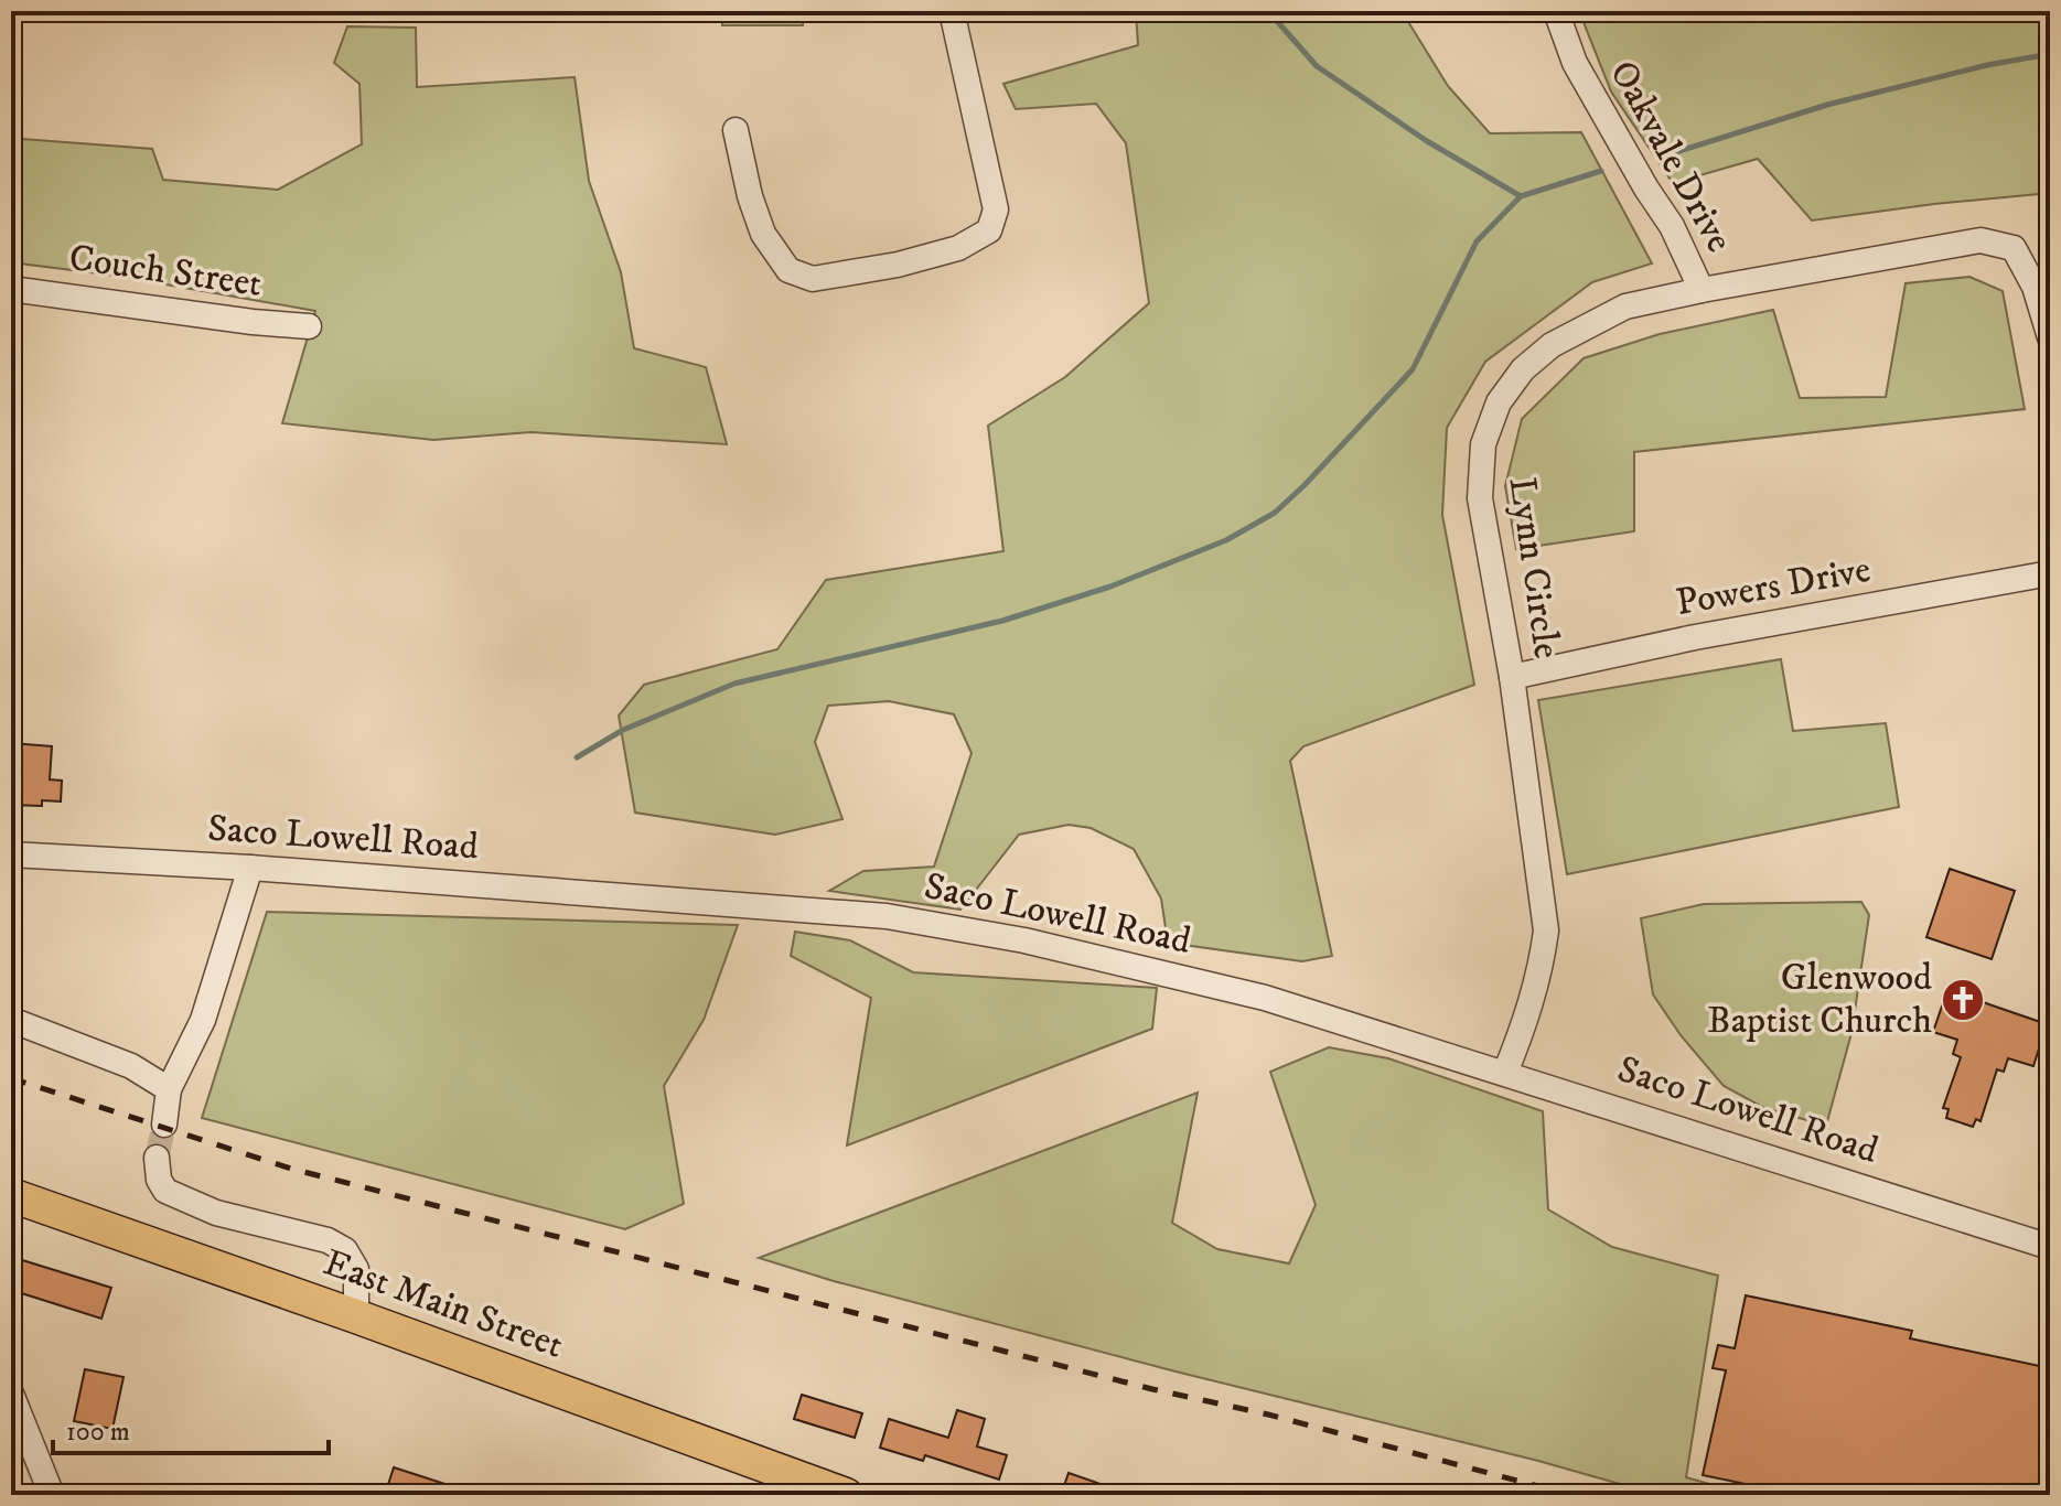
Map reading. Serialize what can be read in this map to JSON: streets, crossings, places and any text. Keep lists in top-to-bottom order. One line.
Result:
{"streets":{"main road":["East Main Street"],"street":["Oakvale Drive","Couch Street","Lynn Circle","Powers Drive","Saco Lowell Road"]},"crossings":[["Oakvale Drive","Lynn Circle"],["Lynn Circle","Powers Drive"],["Lynn Circle","Saco Lowell Road"]],"places":{"church":["Glenwood Baptist Church"]},"scale_bar":"100 m"}
